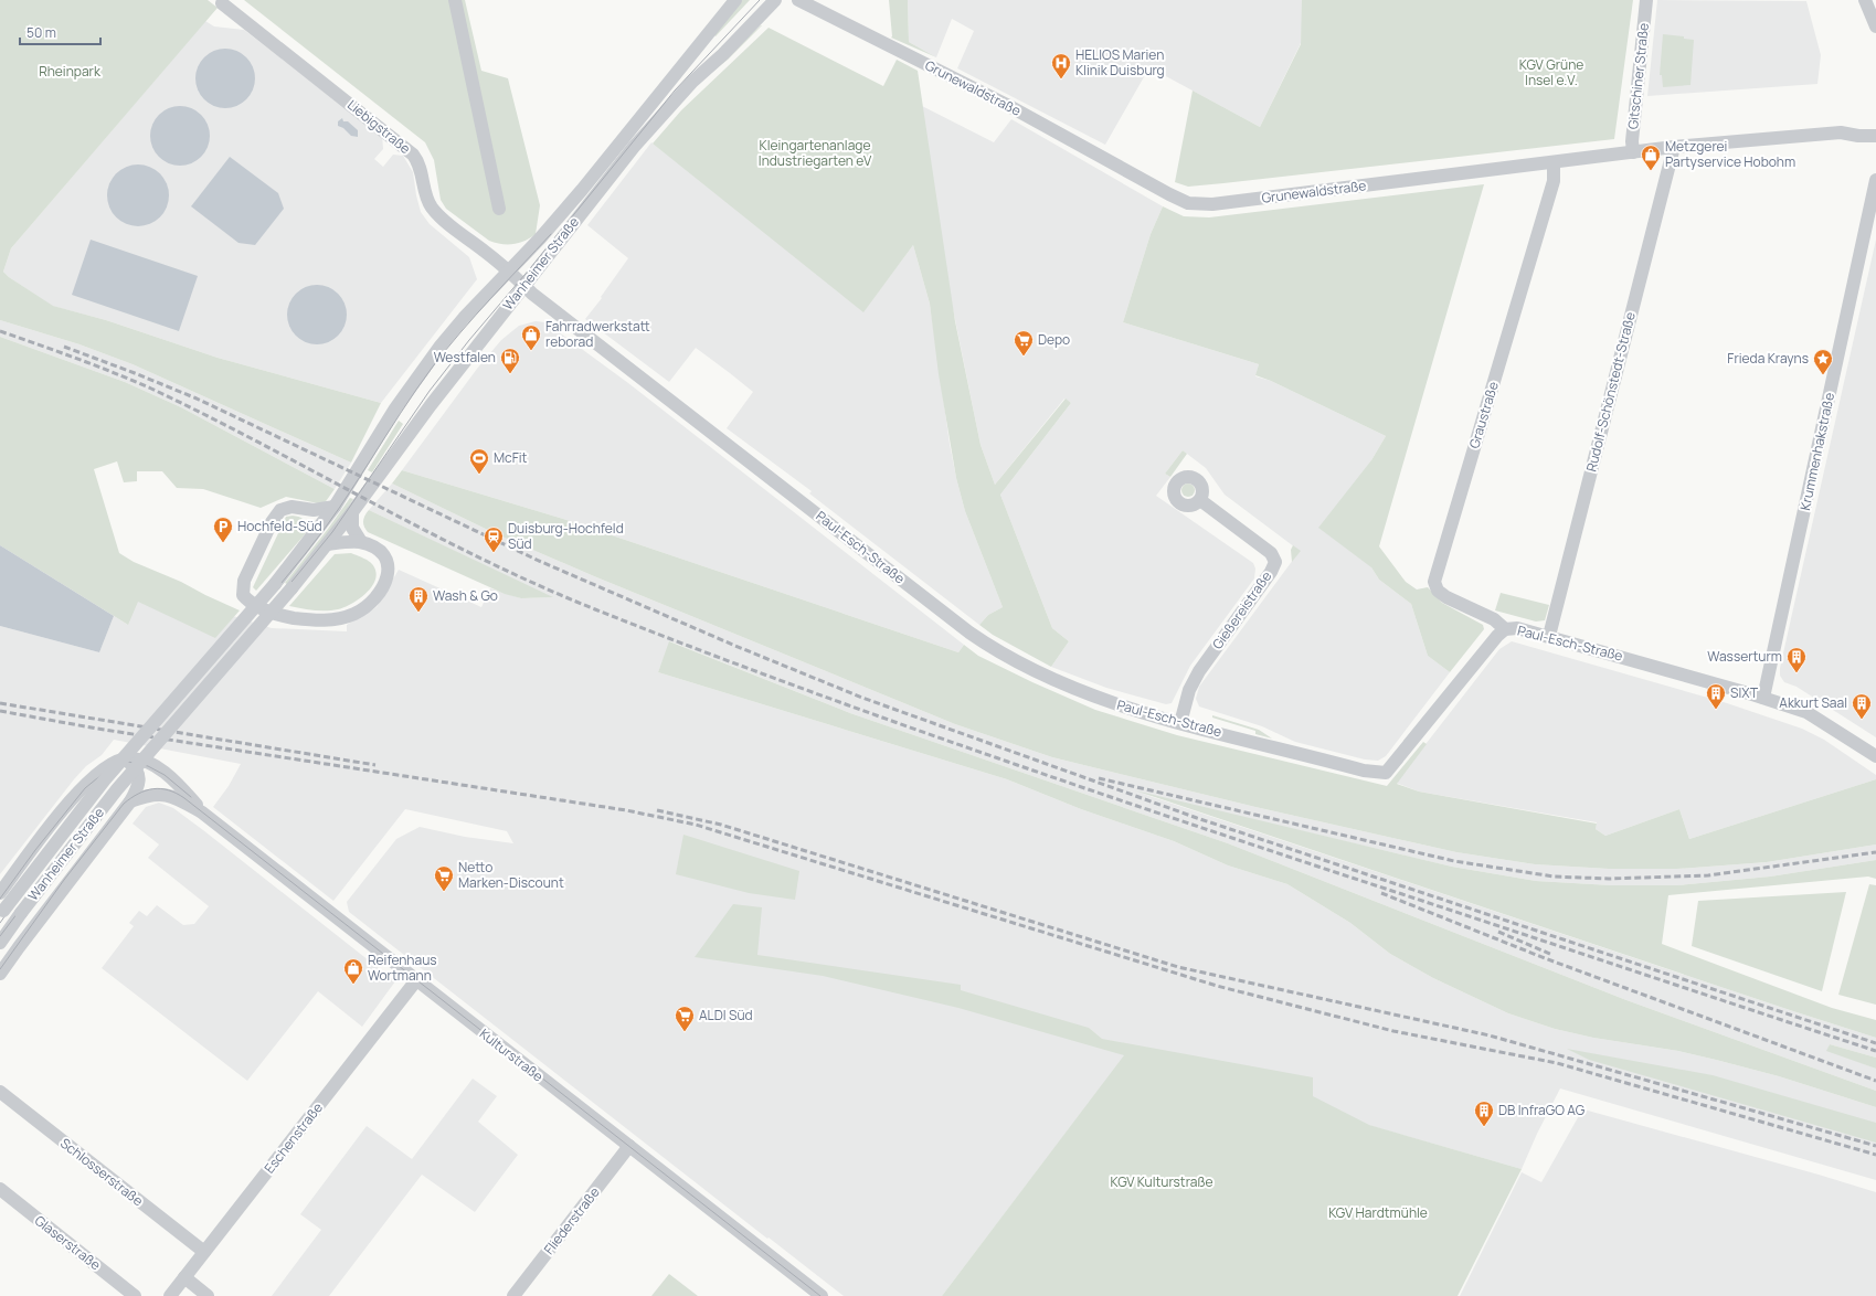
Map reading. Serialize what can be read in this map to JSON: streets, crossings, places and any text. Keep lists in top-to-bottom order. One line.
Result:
{"streets":{"street":["Gitschiner Straße","Grunewaldstraße","Liebigstraße","Wanheimer Straße","Rudolf-Schönstedt-Straße","Graustraße","Krummenhakstraße","Paul-Esch-Straße","Gießereistraße","Kulturstraße","Eschenstraße","Schlosserstraße","Fliederstraße","Glaserstraße"]},"crossings":[["Gitschiner Straße","Grunewaldstraße"],["Grunewaldstraße","Rudolf-Schönstedt-Straße"],["Grunewaldstraße","Graustraße"],["Liebigstraße","Wanheimer Straße"],["Liebigstraße","Paul-Esch-Straße"],["Wanheimer Straße","Paul-Esch-Straße"],["Rudolf-Schönstedt-Straße","Paul-Esch-Straße"],["Graustraße","Paul-Esch-Straße"],["Krummenhakstraße","Paul-Esch-Straße"],["Paul-Esch-Straße","Gießereistraße"],["Kulturstraße","Eschenstraße"],["Kulturstraße","Fliederstraße"],["Eschenstraße","Schlosserstraße"]],"parks":["KGV Grüne Insel e.V.","Rheinpark","Kleingartenanlage Industriegarten eV","KGV Kulturstraße","KGV Hardtmühle"],"places":{"hospital":["HELIOS Marien Klinik Duisburg"],"shop":["Metzgerei Partyservice Hobohm","Fahrradwerkstatt reborad","Reifenhaus Wortmann"],"supermarket":["Depo","Netto Marken-Discount","ALDI Süd"],"fuel station":["Westfalen"],"place":["Frieda Krayns"],"sports":["McFit"],"parking":["Hochfeld-Süd"],"station":["Duisburg-Hochfeld Süd"],"building":["Wash & Go","Wasserturm","SIXT","Akkurt Saal","DB InfraGO AG"]},"scale_bar":"50 m"}
